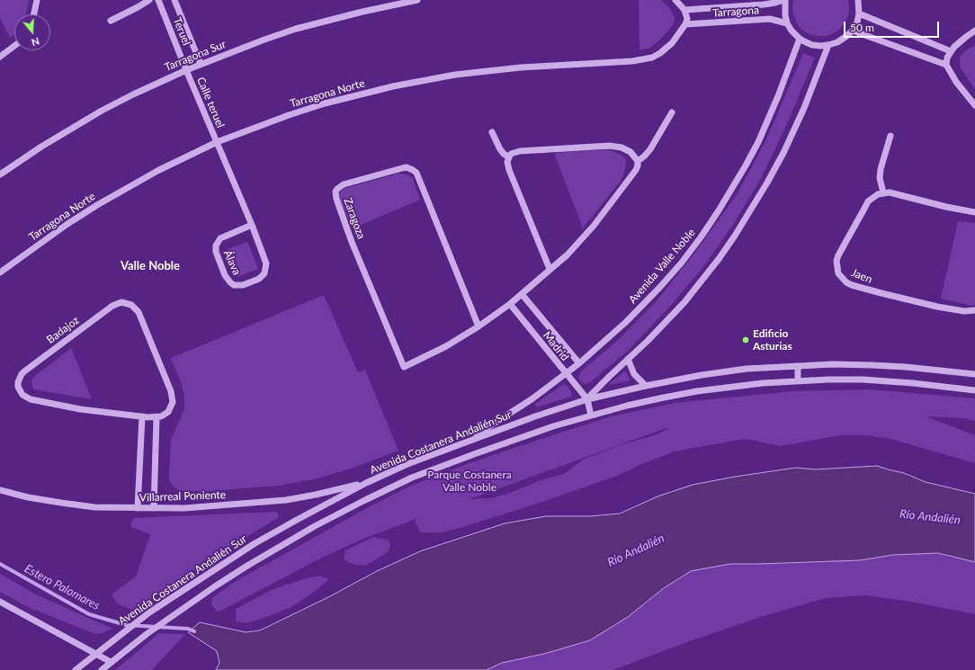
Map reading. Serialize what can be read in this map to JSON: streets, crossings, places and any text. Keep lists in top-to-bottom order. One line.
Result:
{"streets":{"street":["Tarragona","Teruel","Tarragona Sur","Tarragona Norte","Calle teruel","Zaragoza","Álava","Avenida Valle Noble","Jaen","Badajoz","Madrid","Avenida Costanera Andalién Sur","Villarreal Poniente"]},"crossings":[["Tarragona","Tarragona Norte"],["Teruel","Tarragona Sur"],["Teruel","Calle teruel"],["Tarragona Sur","Calle teruel"],["Tarragona Norte","Calle teruel"],["Tarragona Norte","Álava"],["Calle teruel","Álava"],["Zaragoza","Madrid"],["Avenida Valle Noble","Madrid"],["Avenida Valle Noble","Avenida Costanera Andalién Sur"],["Madrid","Avenida Costanera Andalién Sur"],["Avenida Costanera Andalién Sur","Villarreal Poniente"]],"districts":["Valle Noble"],"water":["Río Andalién","Estero Palomares"],"parks":["Parque Costanera Valle Noble"],"places":["Edificio Asturias"],"scale_bar":"50 m","north":"bottom"}
